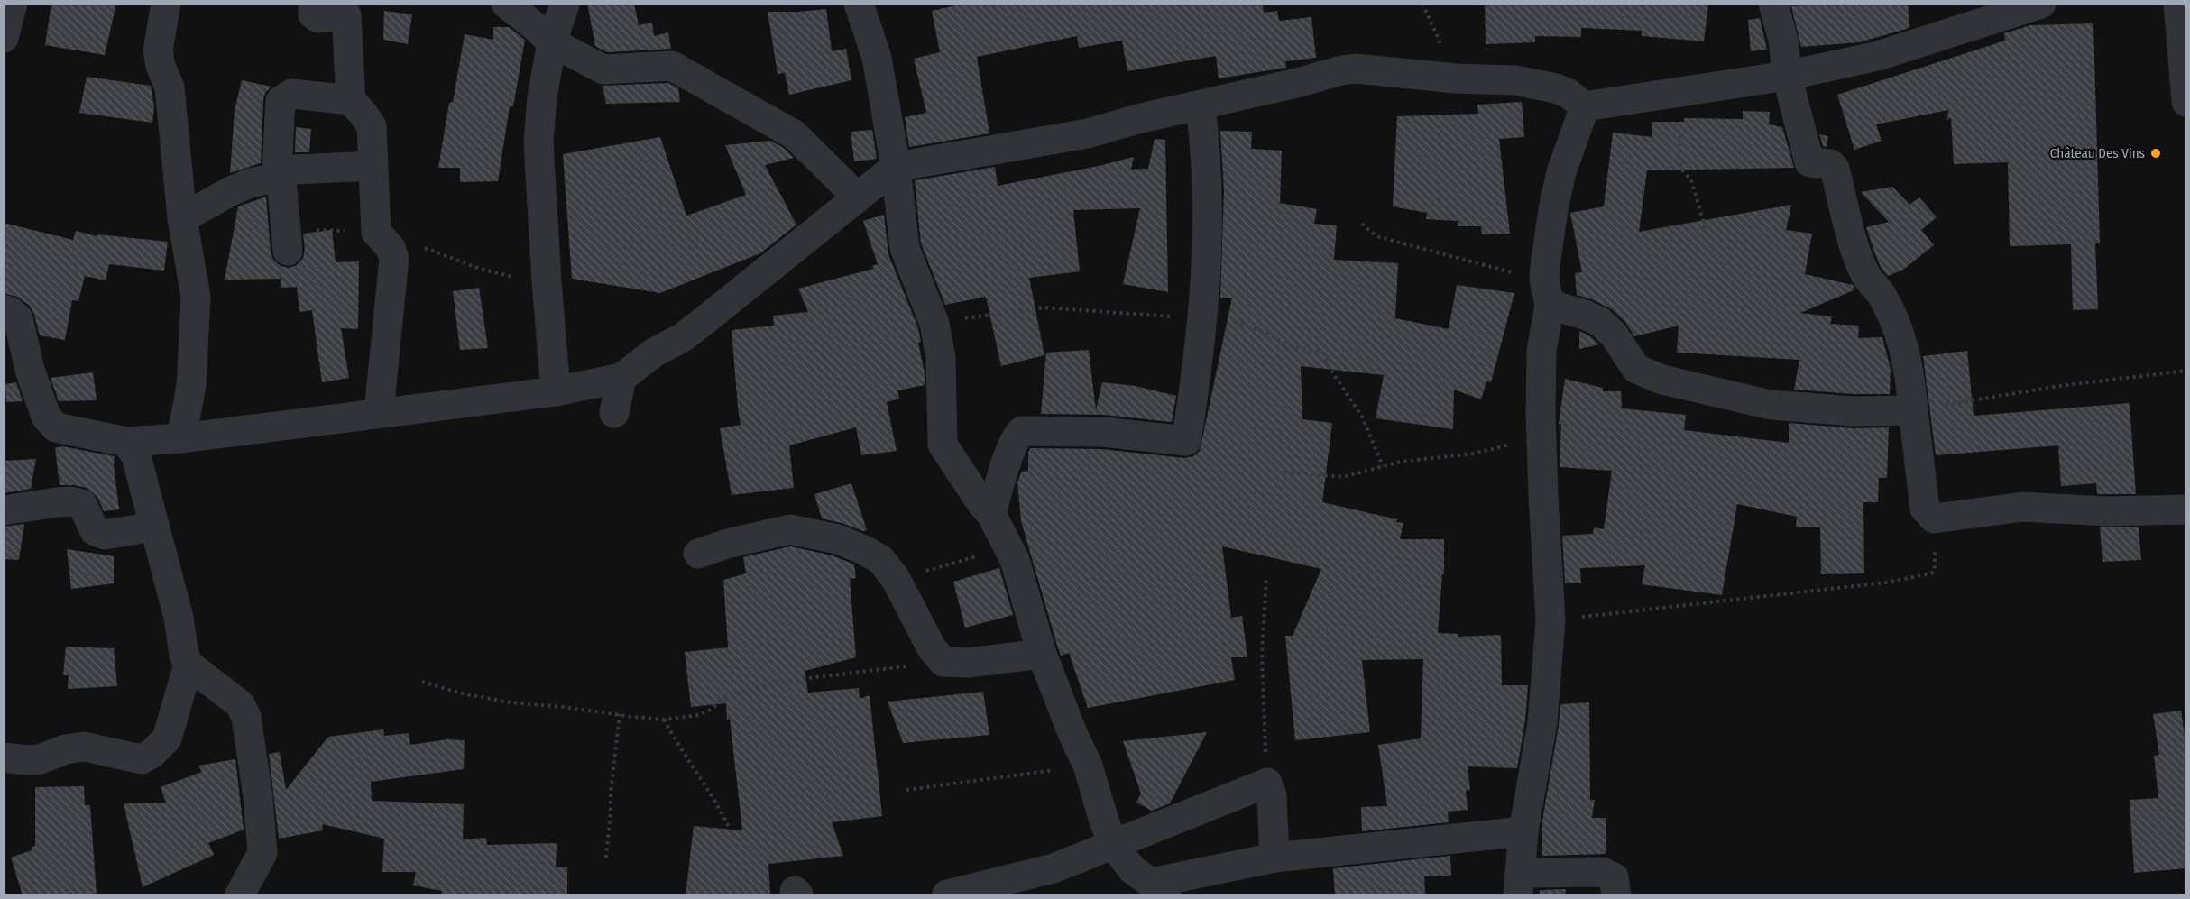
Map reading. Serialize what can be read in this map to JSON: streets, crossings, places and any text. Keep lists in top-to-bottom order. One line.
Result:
{"places":["Château Des Vins"]}
